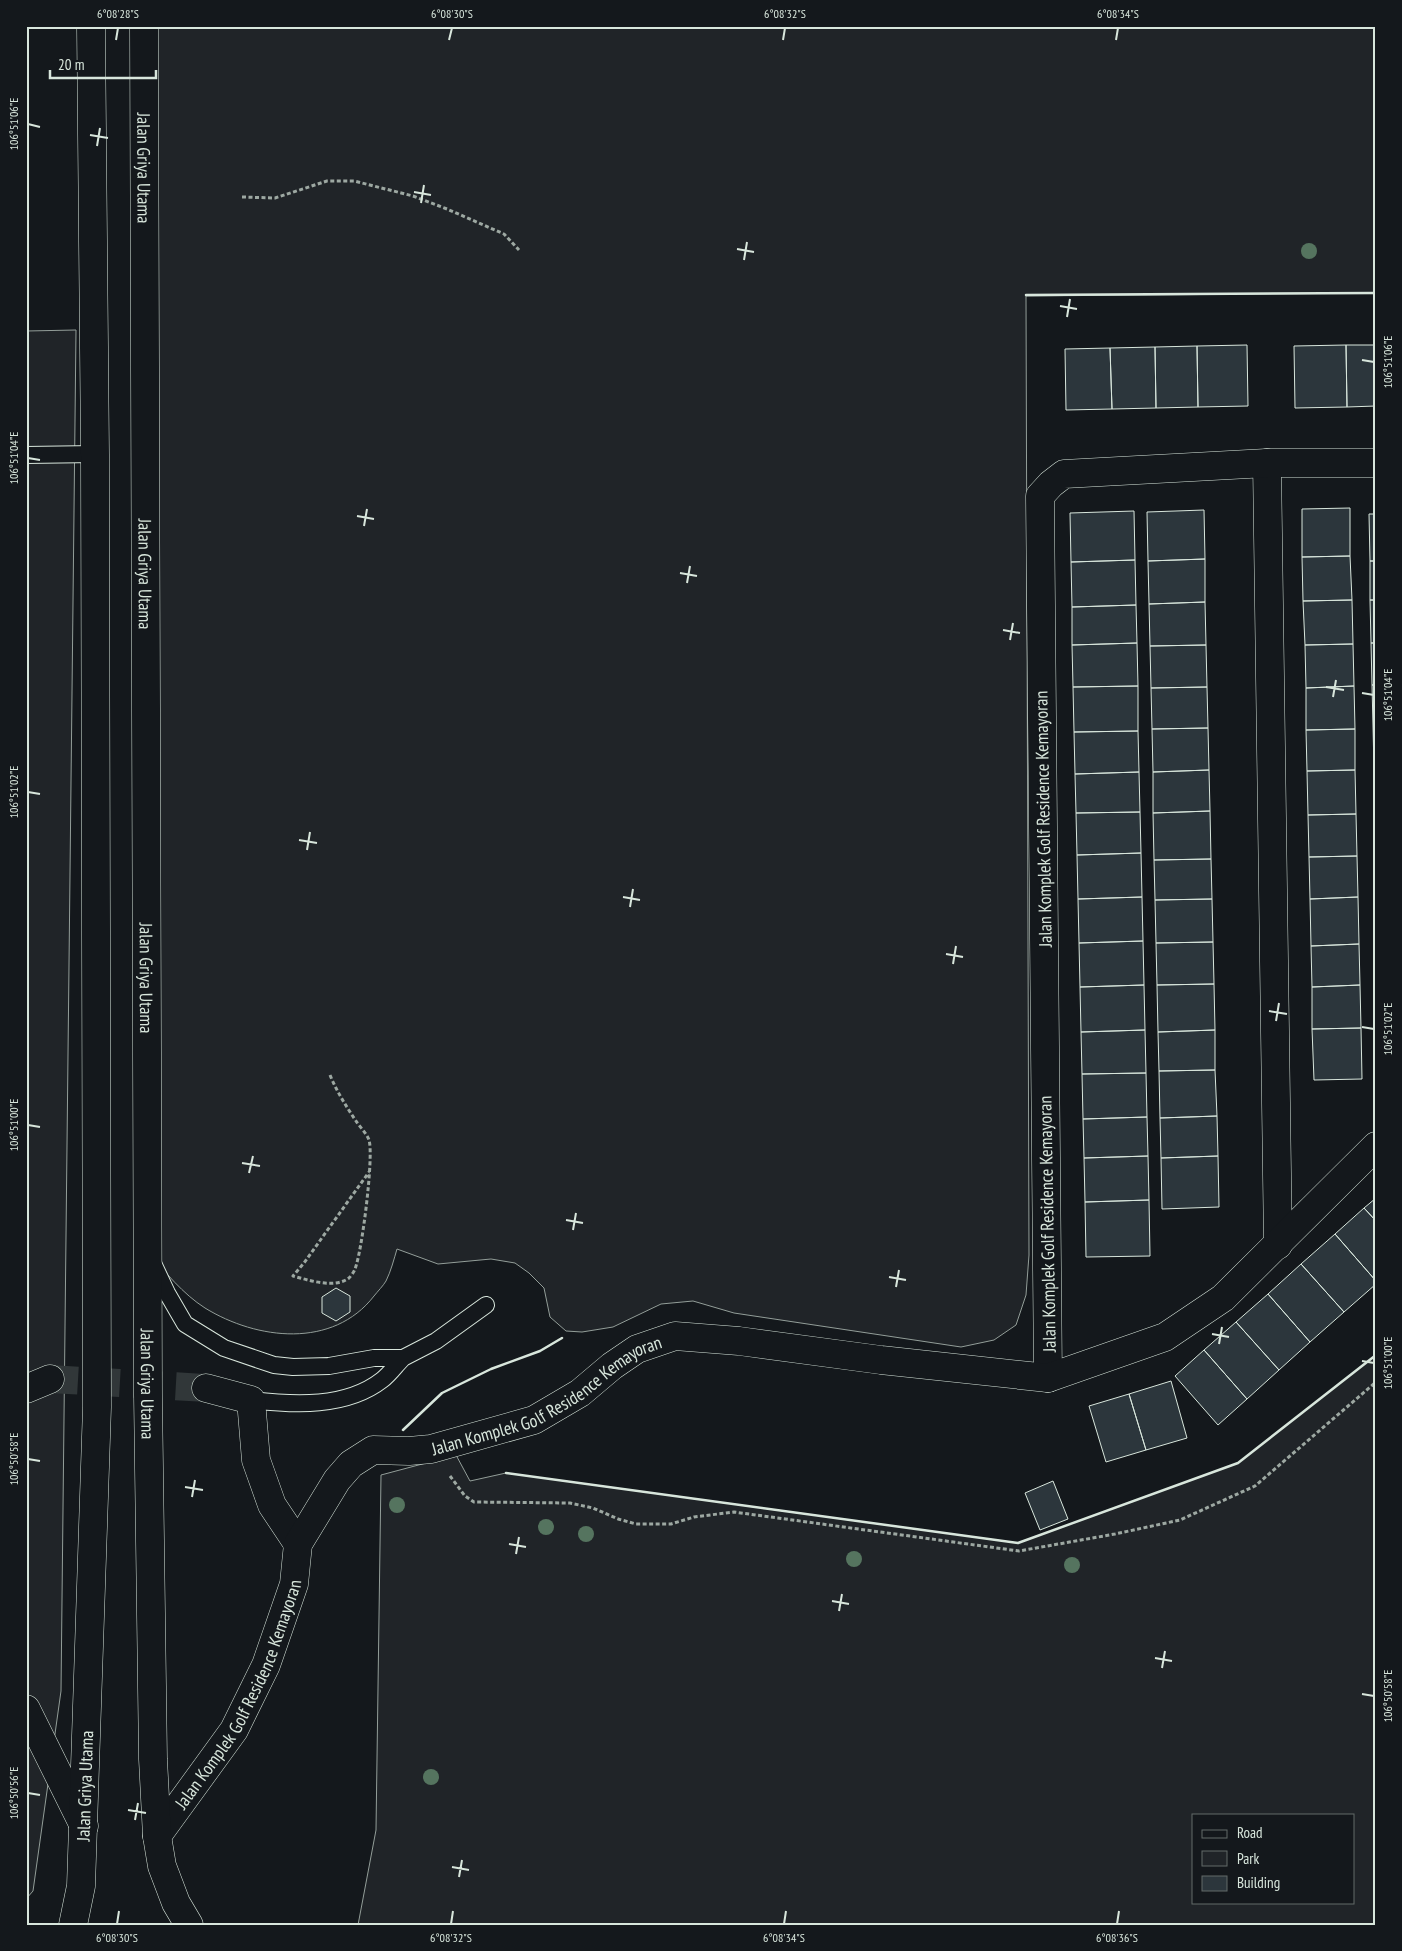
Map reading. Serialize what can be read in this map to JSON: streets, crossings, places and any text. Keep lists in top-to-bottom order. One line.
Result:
{"streets":{"street":["Jalan Griya Utama","Jalan Komplek Golf Residence Kemayoran"]},"crossings":[["Jalan Griya Utama","Jalan Komplek Golf Residence Kemayoran"]],"legend":["Road","Park","Building"],"scale_bar":"20 m","coordinates":["6°08'28\"S","6°08'30\"S","6°08'32\"S","6°08'34\"S","106°51'06\"E","106°51'04\"E","106°51'02\"E","106°51'00\"E","106°50'58\"E","106°50'56\"E","6°08'36\"S"]}
